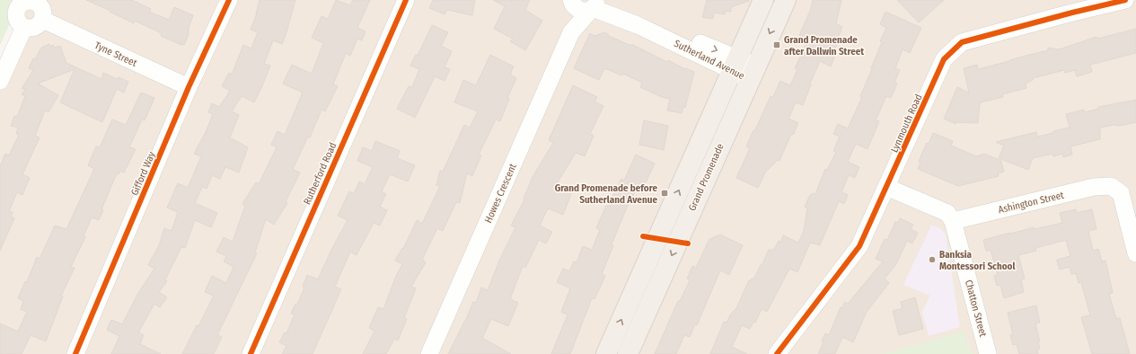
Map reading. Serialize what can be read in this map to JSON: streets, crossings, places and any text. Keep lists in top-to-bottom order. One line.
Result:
{"streets":{"main road":["Grand Promenade"],"street":["Tyne Street","Sutherland Avenue","Lynmouth Road","Gifford Way","Rutherford Road","Howes Crescent","Ashington Street","Chatton Street"]},"crossings":[["Tyne Street","Gifford Way"],["Sutherland Avenue","Grand Promenade"],["Sutherland Avenue","Howes Crescent"],["Ashington Street","Chatton Street"]],"places":{"transit":["Grand Promenade after Dallwin Street","Grand Promenade before Sutherland Avenue"],"other":["Banksia Montessori School"]}}
